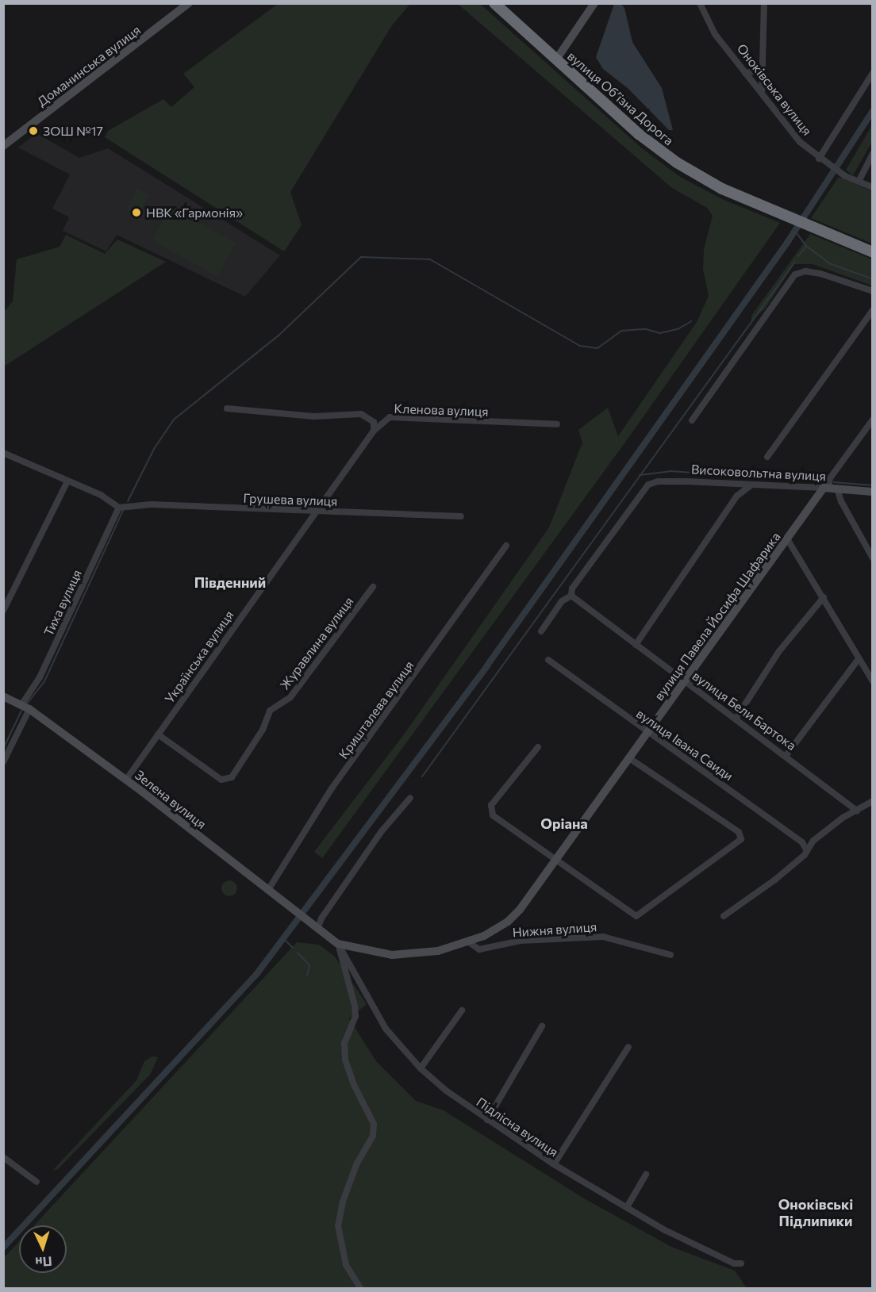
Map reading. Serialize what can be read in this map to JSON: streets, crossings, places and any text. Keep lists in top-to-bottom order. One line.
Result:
{"streets":{"highway":["вулиця Обʼїзна Дорога"],"street":["Доманинська вулиця","Оноківська вулиця","Кленова вулиця","Високовольтна вулиця","Грушева вулиця","Тиха вулиця","вулиця Павела Йосифа Шафарика","Журавлина вулиця","Українська вулиця","Кришталева вулиця","вулиця Бели Бартока","вулиця Івана Свиди","Зелена вулиця","Нижня вулиця","Підлісна вулиця"]},"crossings":[["Кленова вулиця","Українська вулиця"],["Високовольтна вулиця","вулиця Павела Йосифа Шафарика"],["Високовольтна вулиця","вулиця Бели Бартока"],["Грушева вулиця","Тиха вулиця"],["Грушева вулиця","Українська вулиця"],["Тиха вулиця","Зелена вулиця"],["вулиця Павела Йосифа Шафарика","вулиця Бели Бартока"],["вулиця Павела Йосифа Шафарика","вулиця Івана Свиди"],["вулиця Павела Йосифа Шафарика","Зелена вулиця"],["вулиця Павела Йосифа Шафарика","Нижня вулиця"],["вулиця Павела Йосифа Шафарика","Підлісна вулиця"],["Журавлина вулиця","Українська вулиця"],["Українська вулиця","Зелена вулиця"],["Кришталева вулиця","Зелена вулиця"],["Зелена вулиця","Підлісна вулиця"]],"districts":["Південний","Оріана","Оноківські Підлипики"],"places":["ЗОШ №17","НВК «Гармонія»"],"north":"bottom"}
